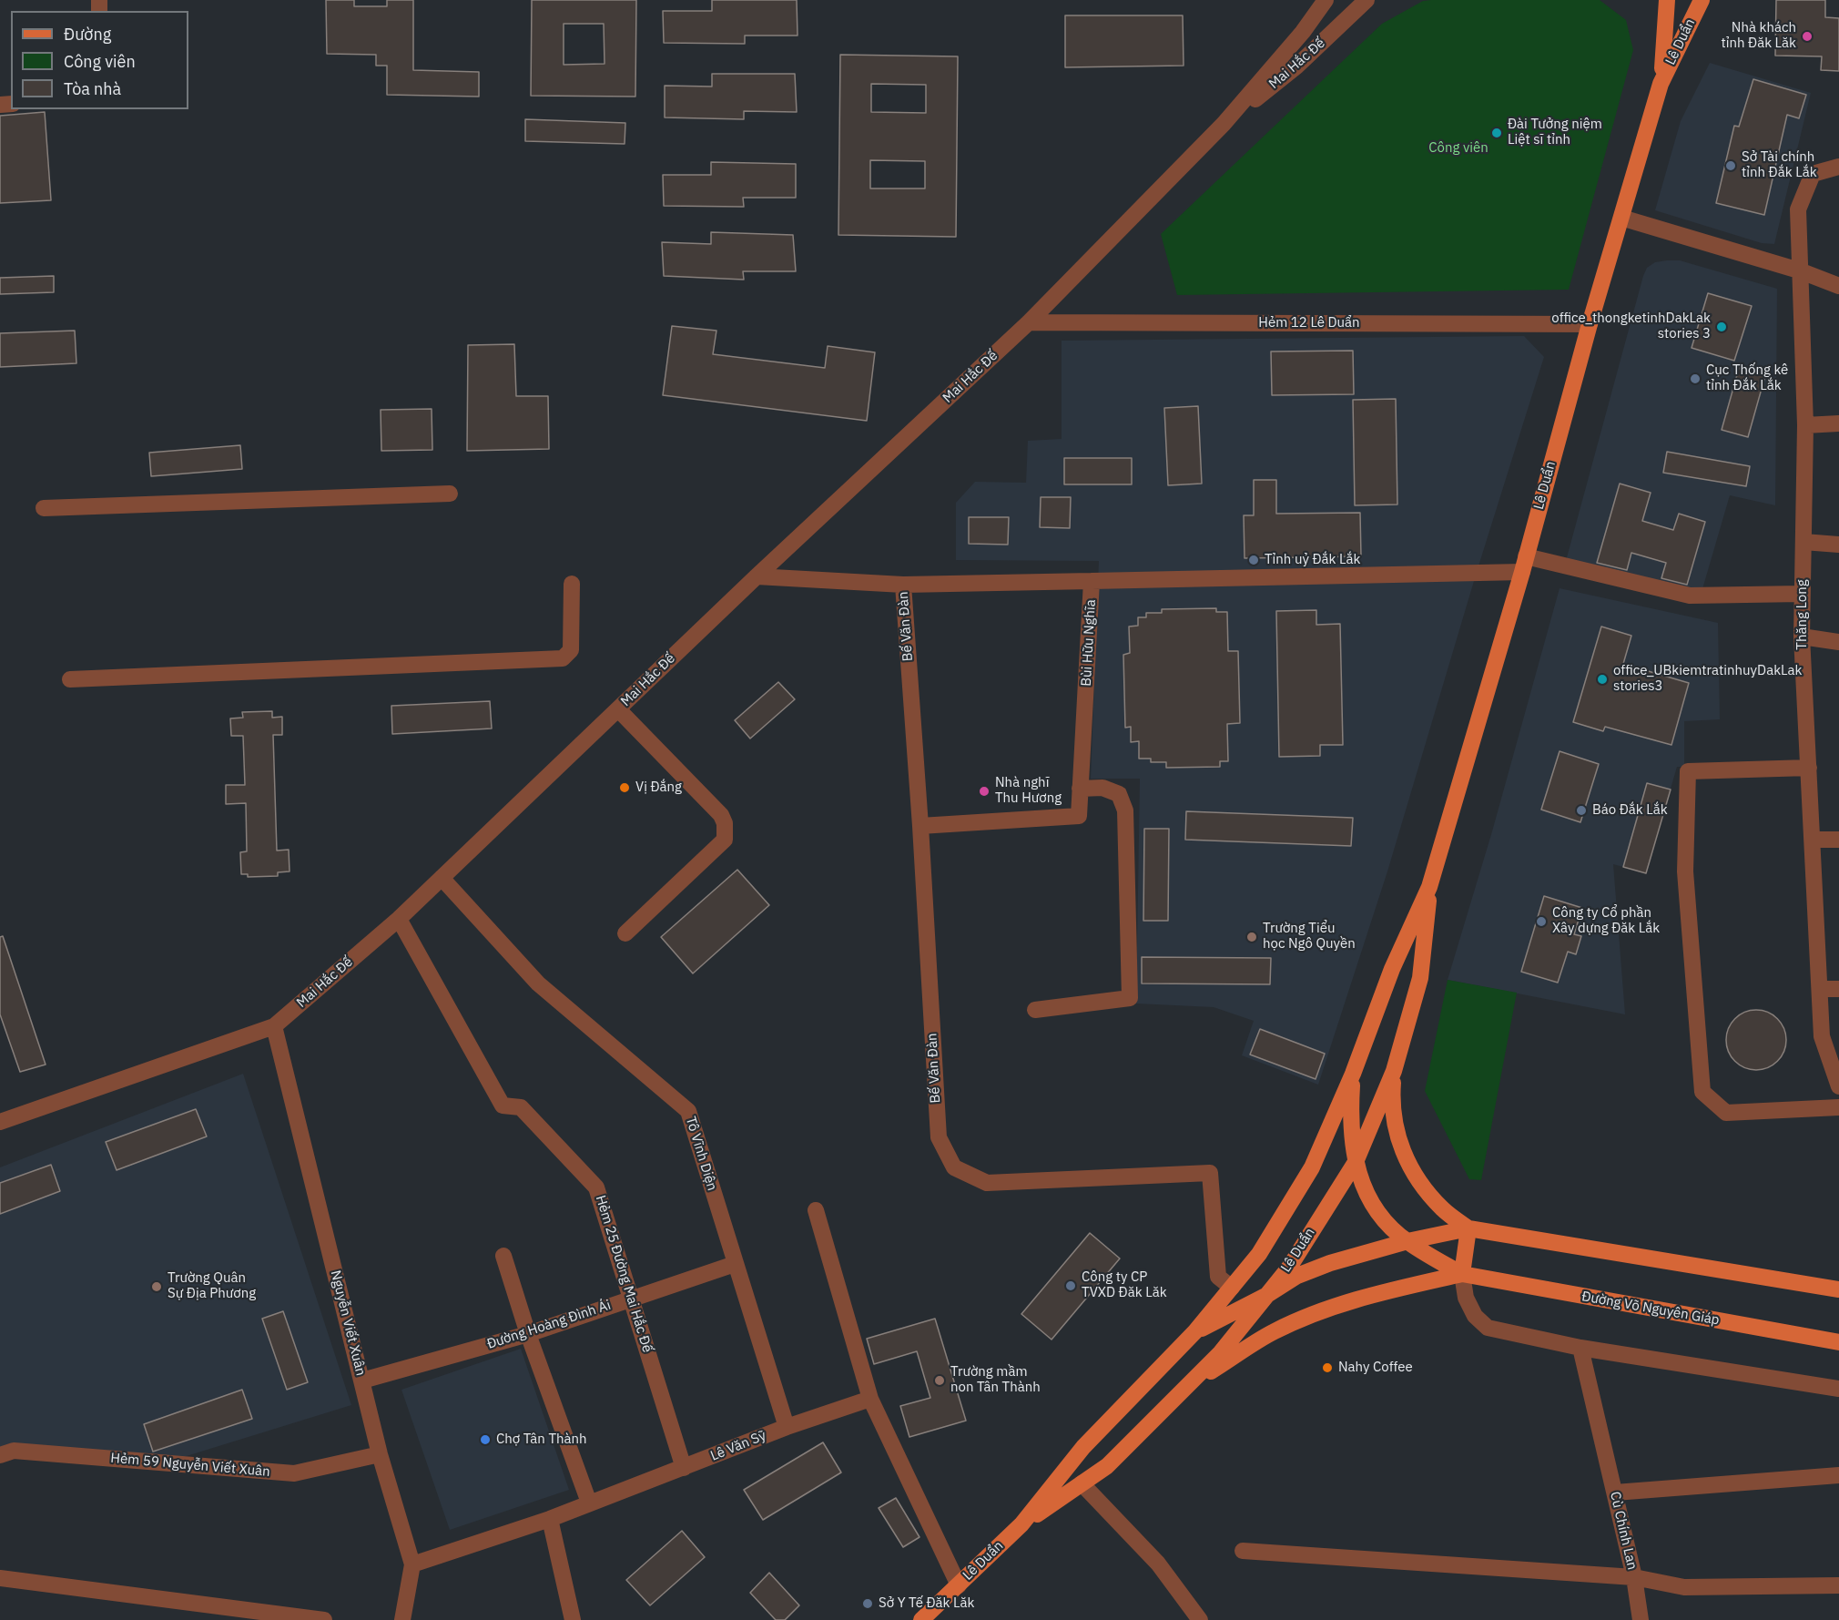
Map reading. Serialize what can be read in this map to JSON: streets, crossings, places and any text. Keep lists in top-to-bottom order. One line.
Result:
{"streets":{"main road":["Lê Duẩn","Đường Võ Nguyên Giáp"],"street":["Mai Hắc Đế","Hẻm 12 Lê Duẩn","Thăng Long","Bế Văn Đàn","Bùi Hữu Nghĩa","Tô Vĩnh Diện","Hẻm 25 Đường Mai Hắc Đế","Nguyễn Viết Xuân","Đường Hoàng Đình Ái","Lê Văn Sỹ","Hẻm 59 Nguyễn Viết Xuân","Cù Chính Lan"]},"crossings":[["Lê Duẩn","Hẻm 12 Lê Duẩn"],["Lê Duẩn","Bế Văn Đàn"],["Mai Hắc Đế","Hẻm 12 Lê Duẩn"],["Mai Hắc Đế","Bùi Hữu Nghĩa"],["Mai Hắc Đế","Tô Vĩnh Diện"],["Mai Hắc Đế","Hẻm 25 Đường Mai Hắc Đế"],["Mai Hắc Đế","Nguyễn Viết Xuân"],["Bế Văn Đàn","Bùi Hữu Nghĩa"],["Tô Vĩnh Diện","Đường Hoàng Đình Ái"],["Tô Vĩnh Diện","Lê Văn Sỹ"],["Hẻm 25 Đường Mai Hắc Đế","Đường Hoàng Đình Ái"],["Hẻm 25 Đường Mai Hắc Đế","Lê Văn Sỹ"],["Nguyễn Viết Xuân","Đường Hoàng Đình Ái"],["Nguyễn Viết Xuân","Lê Văn Sỹ"],["Nguyễn Viết Xuân","Hẻm 59 Nguyễn Viết Xuân"]],"parks":["Công viên"],"places":["Nhà khách tỉnh Đăk Lăk","Đài Tưởng niệm Liệt sĩ tỉnh","Sở Tài chính tỉnh Đắk Lắk","office_thongketinhDakLak stories 3","Cục Thống kê tỉnh Đắk Lắk","Tỉnh uỷ Đắk Lắk","office_UBkiemtratinhuyDakLak stories3","Vị Đắng","Nhà nghĩ Thu Hương","Báo Đắk Lắk","Công ty Cổ phần Xây dựng Đăk Lắk","Trường Tiểu học Ngô Quyền","Công ty CP TVXD Đăk Lăk","Trường Quân Sự Địa Phương","Nahy Coffee","Trường mầm non Tân Thành","Chợ Tân Thành","Sở Y Tế Đăk Lăk"],"legend":["Đường","Công viên","Tòa nhà"]}
